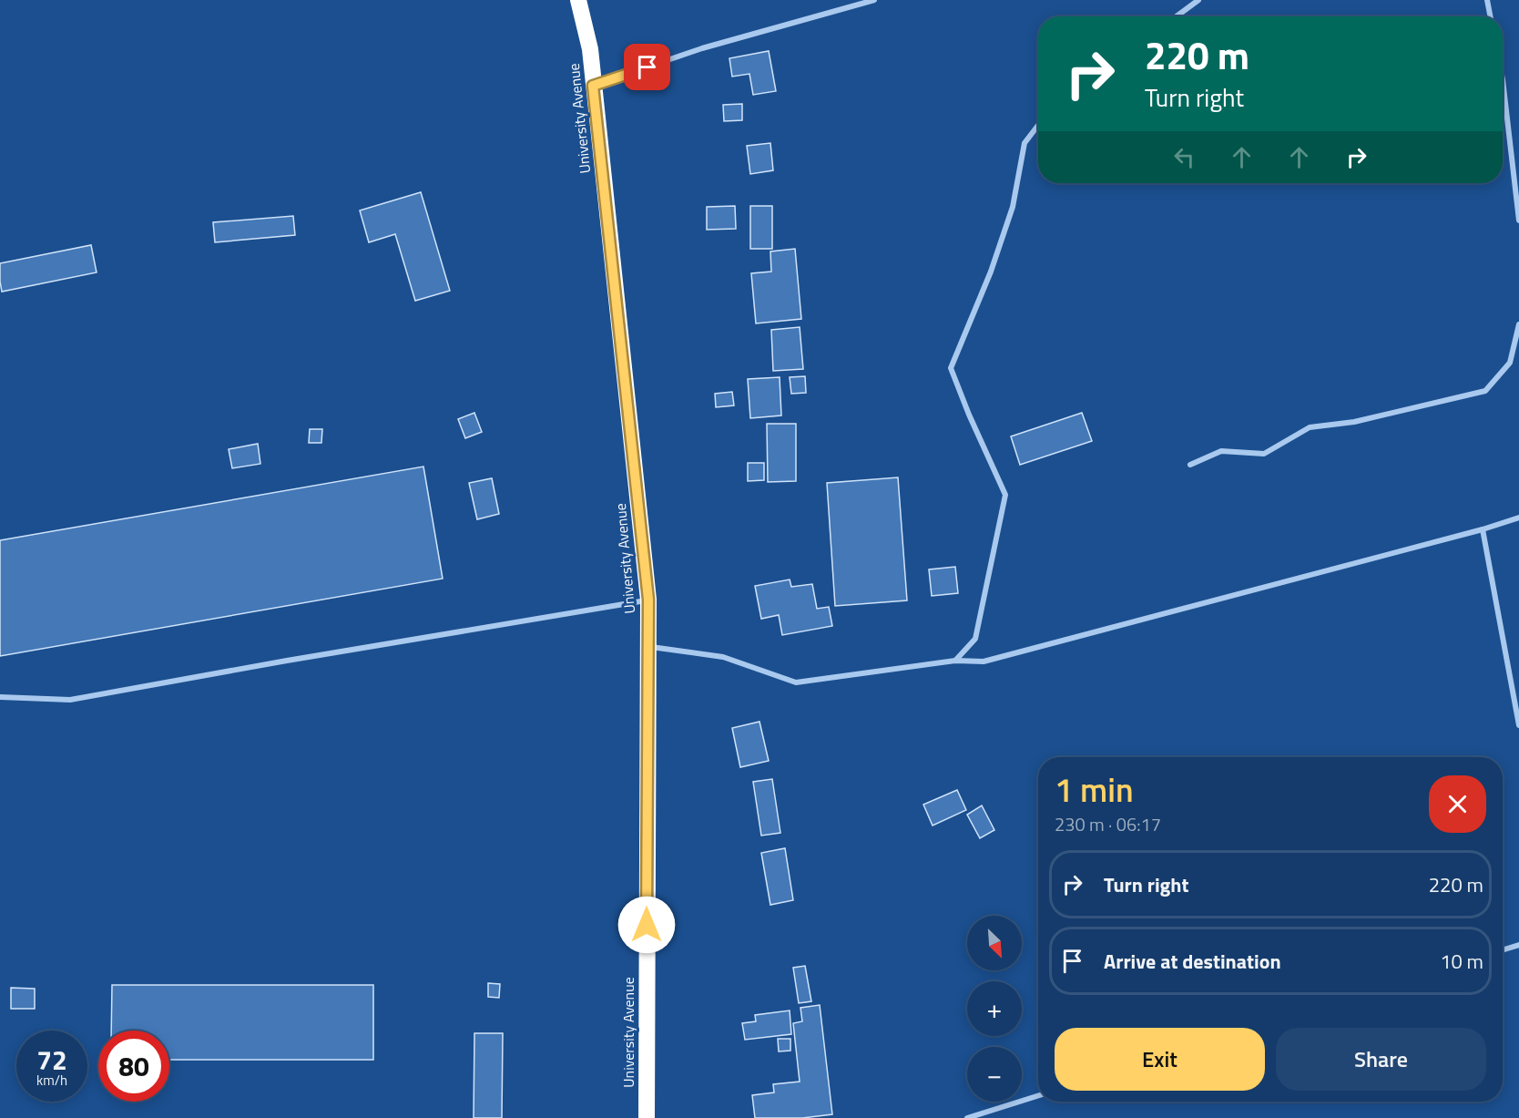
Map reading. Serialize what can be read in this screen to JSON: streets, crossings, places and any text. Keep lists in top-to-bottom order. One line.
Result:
{"streets":{"highway":["University Avenue"]},"north":"bottom right","page":{"turn":["220 m","Turn right"],"heading":["1 min","230 m · 06:17"],"list":[{"name":"Turn right","value":"220 m"},{"name":"Arrive at destination","value":"10 m"}],"map_buttons":["+","−"],"buttons":["Exit","Share"],"speed":"72 km/h","limit":"80"}}
